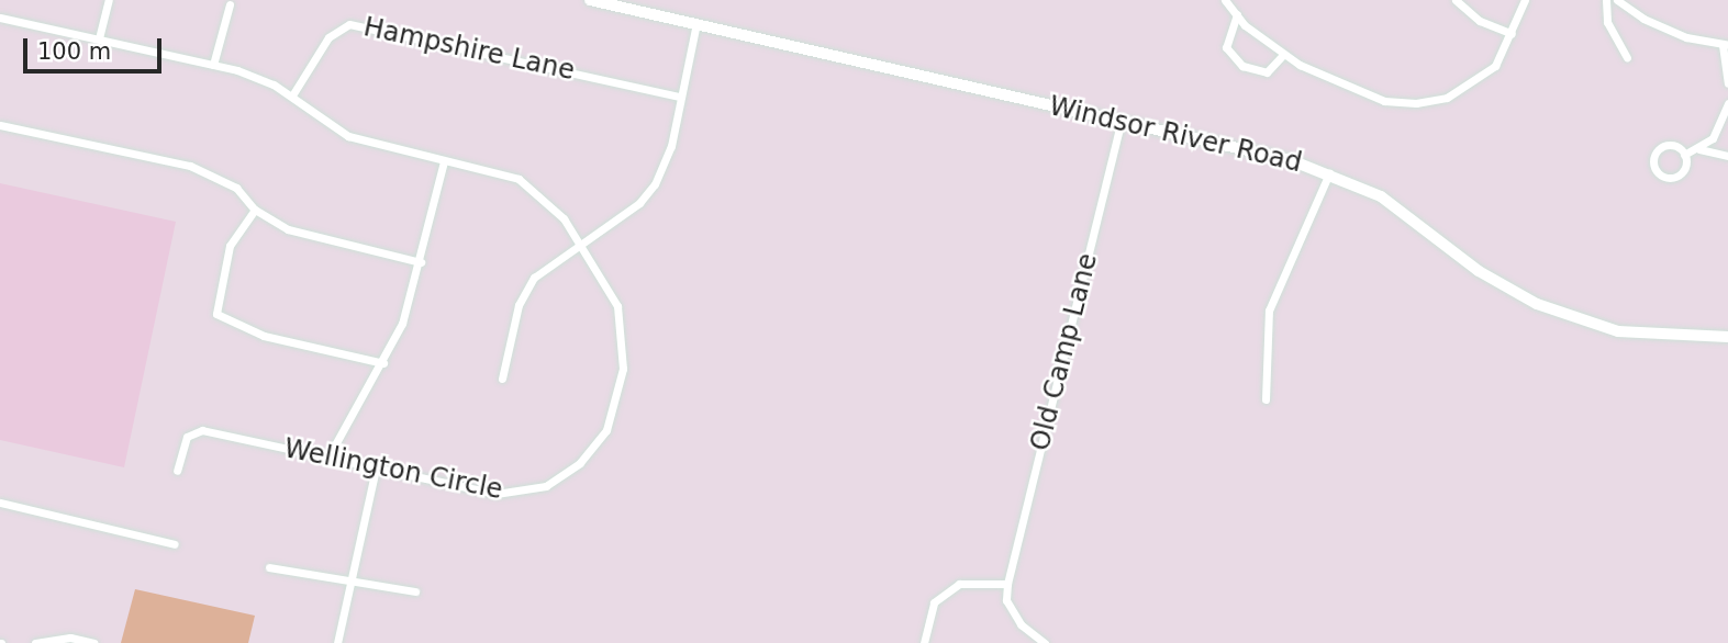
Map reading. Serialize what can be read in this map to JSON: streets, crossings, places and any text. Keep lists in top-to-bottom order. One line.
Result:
{"streets":{"main road":["Windsor River Road"],"street":["Hampshire Lane","Old Camp Lane","Wellington Circle"]},"crossings":[["Hampshire Lane","Wellington Circle"],["Windsor River Road","Old Camp Lane"]],"scale_bar":"100 m"}
